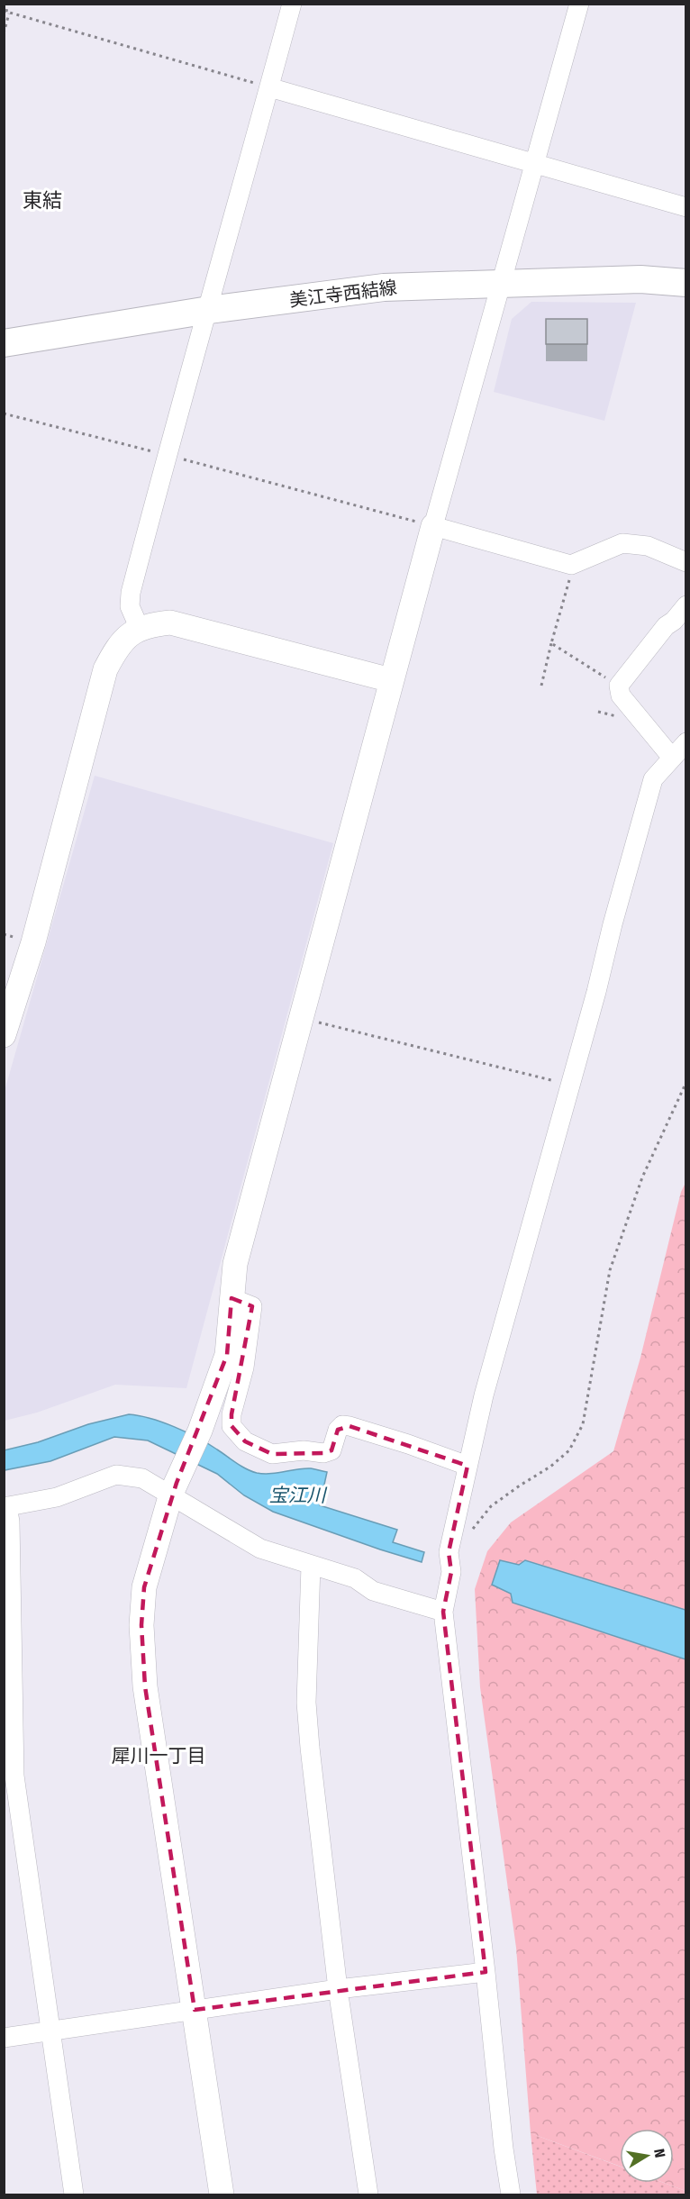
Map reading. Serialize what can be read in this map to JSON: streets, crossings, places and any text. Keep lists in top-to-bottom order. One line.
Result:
{"streets":{"main road":["美江寺西結線"]},"districts":["東結","犀川一丁目"],"water":["宝江川"],"north":"right"}
